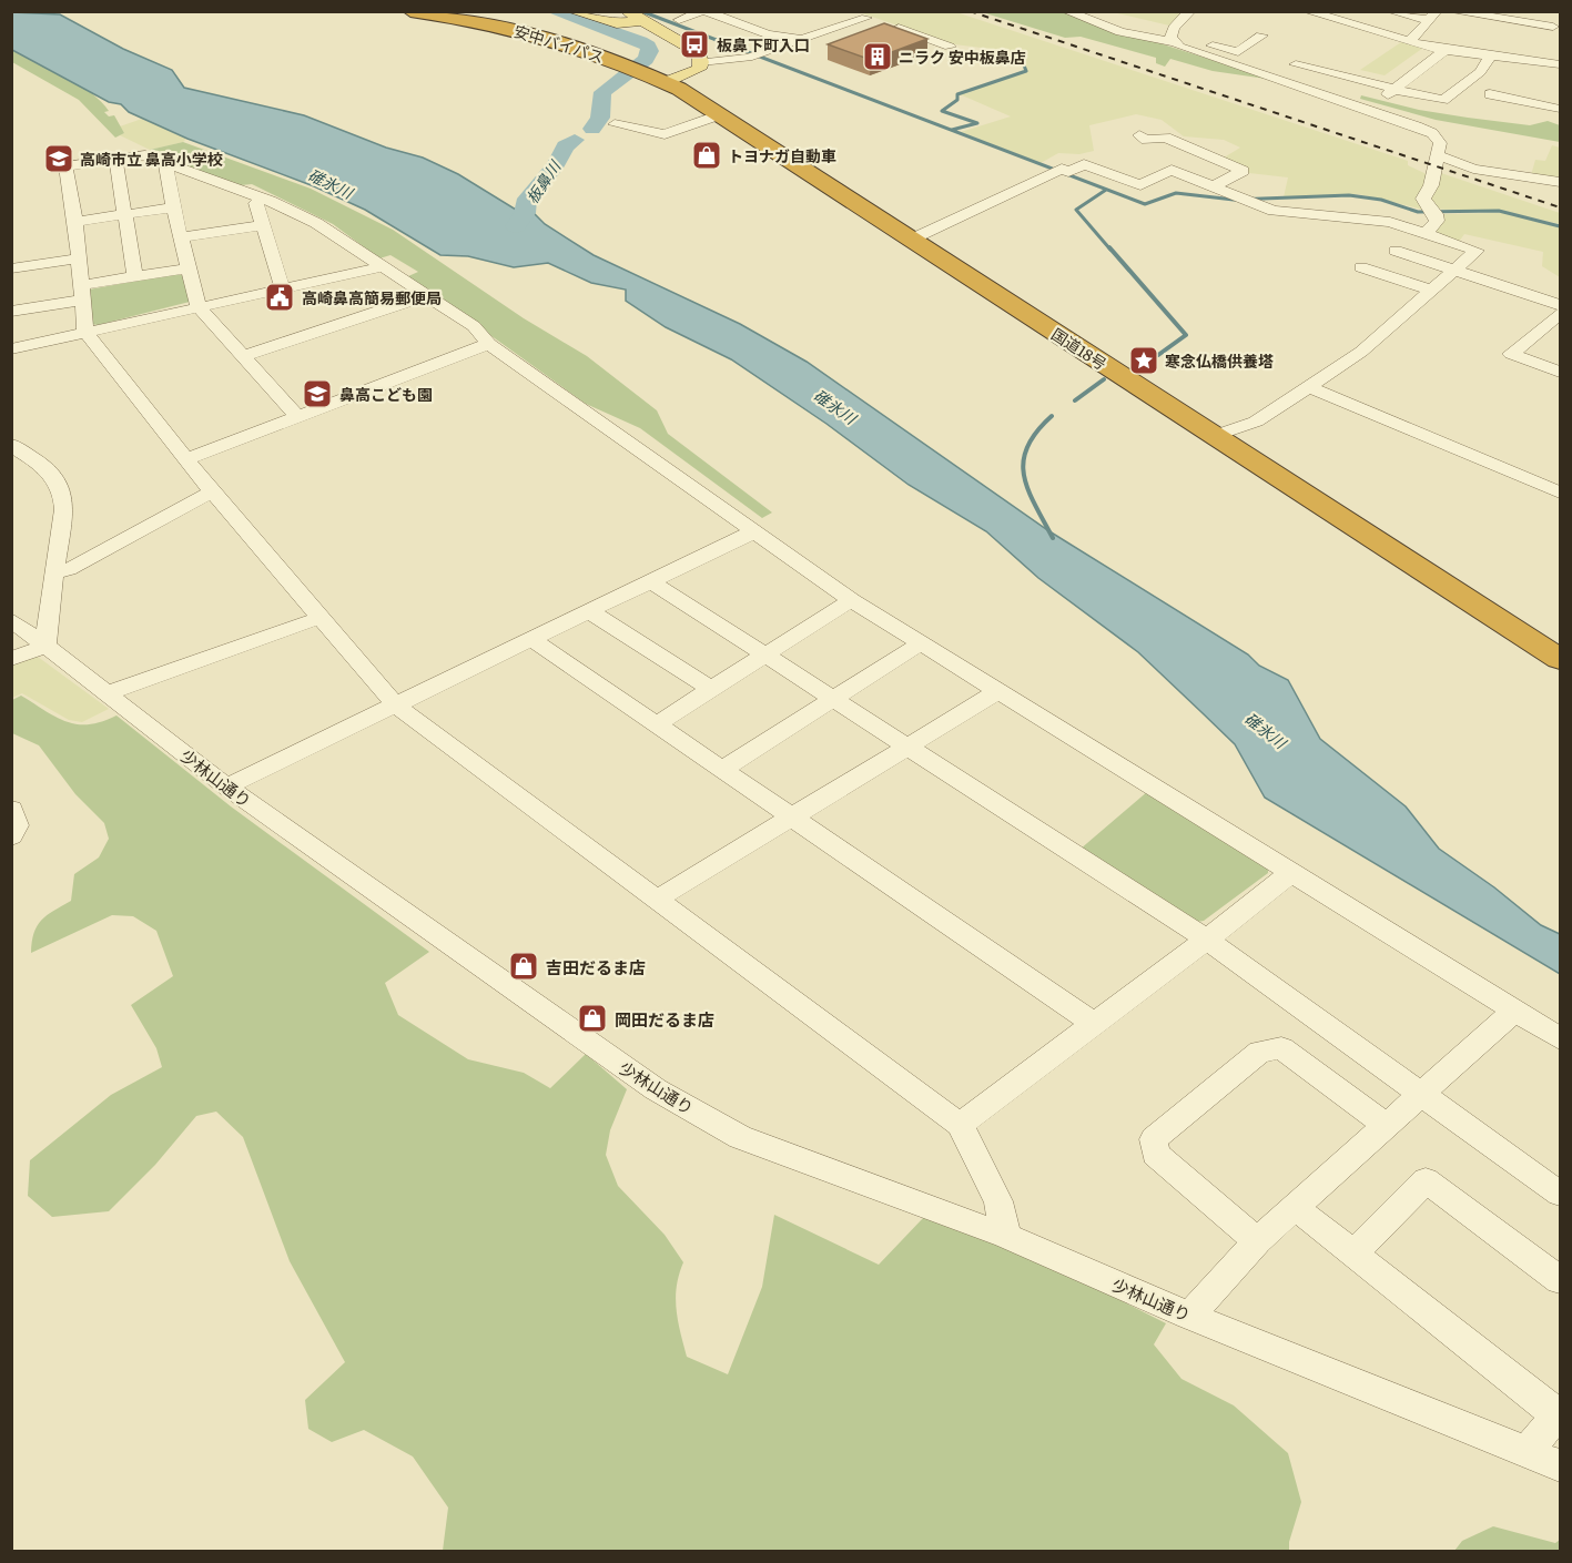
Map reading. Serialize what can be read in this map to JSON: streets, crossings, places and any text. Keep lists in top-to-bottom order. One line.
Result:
{"streets":{"highway":["安中バイパス","国道18号"],"street":["少林山通り"]},"crossings":[["安中バイパス","国道18号"]],"water":["板鼻川","碓氷川"],"places":{"bus stop":["板鼻下町入口"],"building":["ニラク 安中板鼻店"],"shop":["トヨナガ自動車","吉田だるま店","岡田だるま店"],"school or university":["高崎市立 鼻高小学校","鼻高こども園"],"public building":["高崎鼻高簡易郵便局"],"place":["寒念仏橋供養塔"]}}
